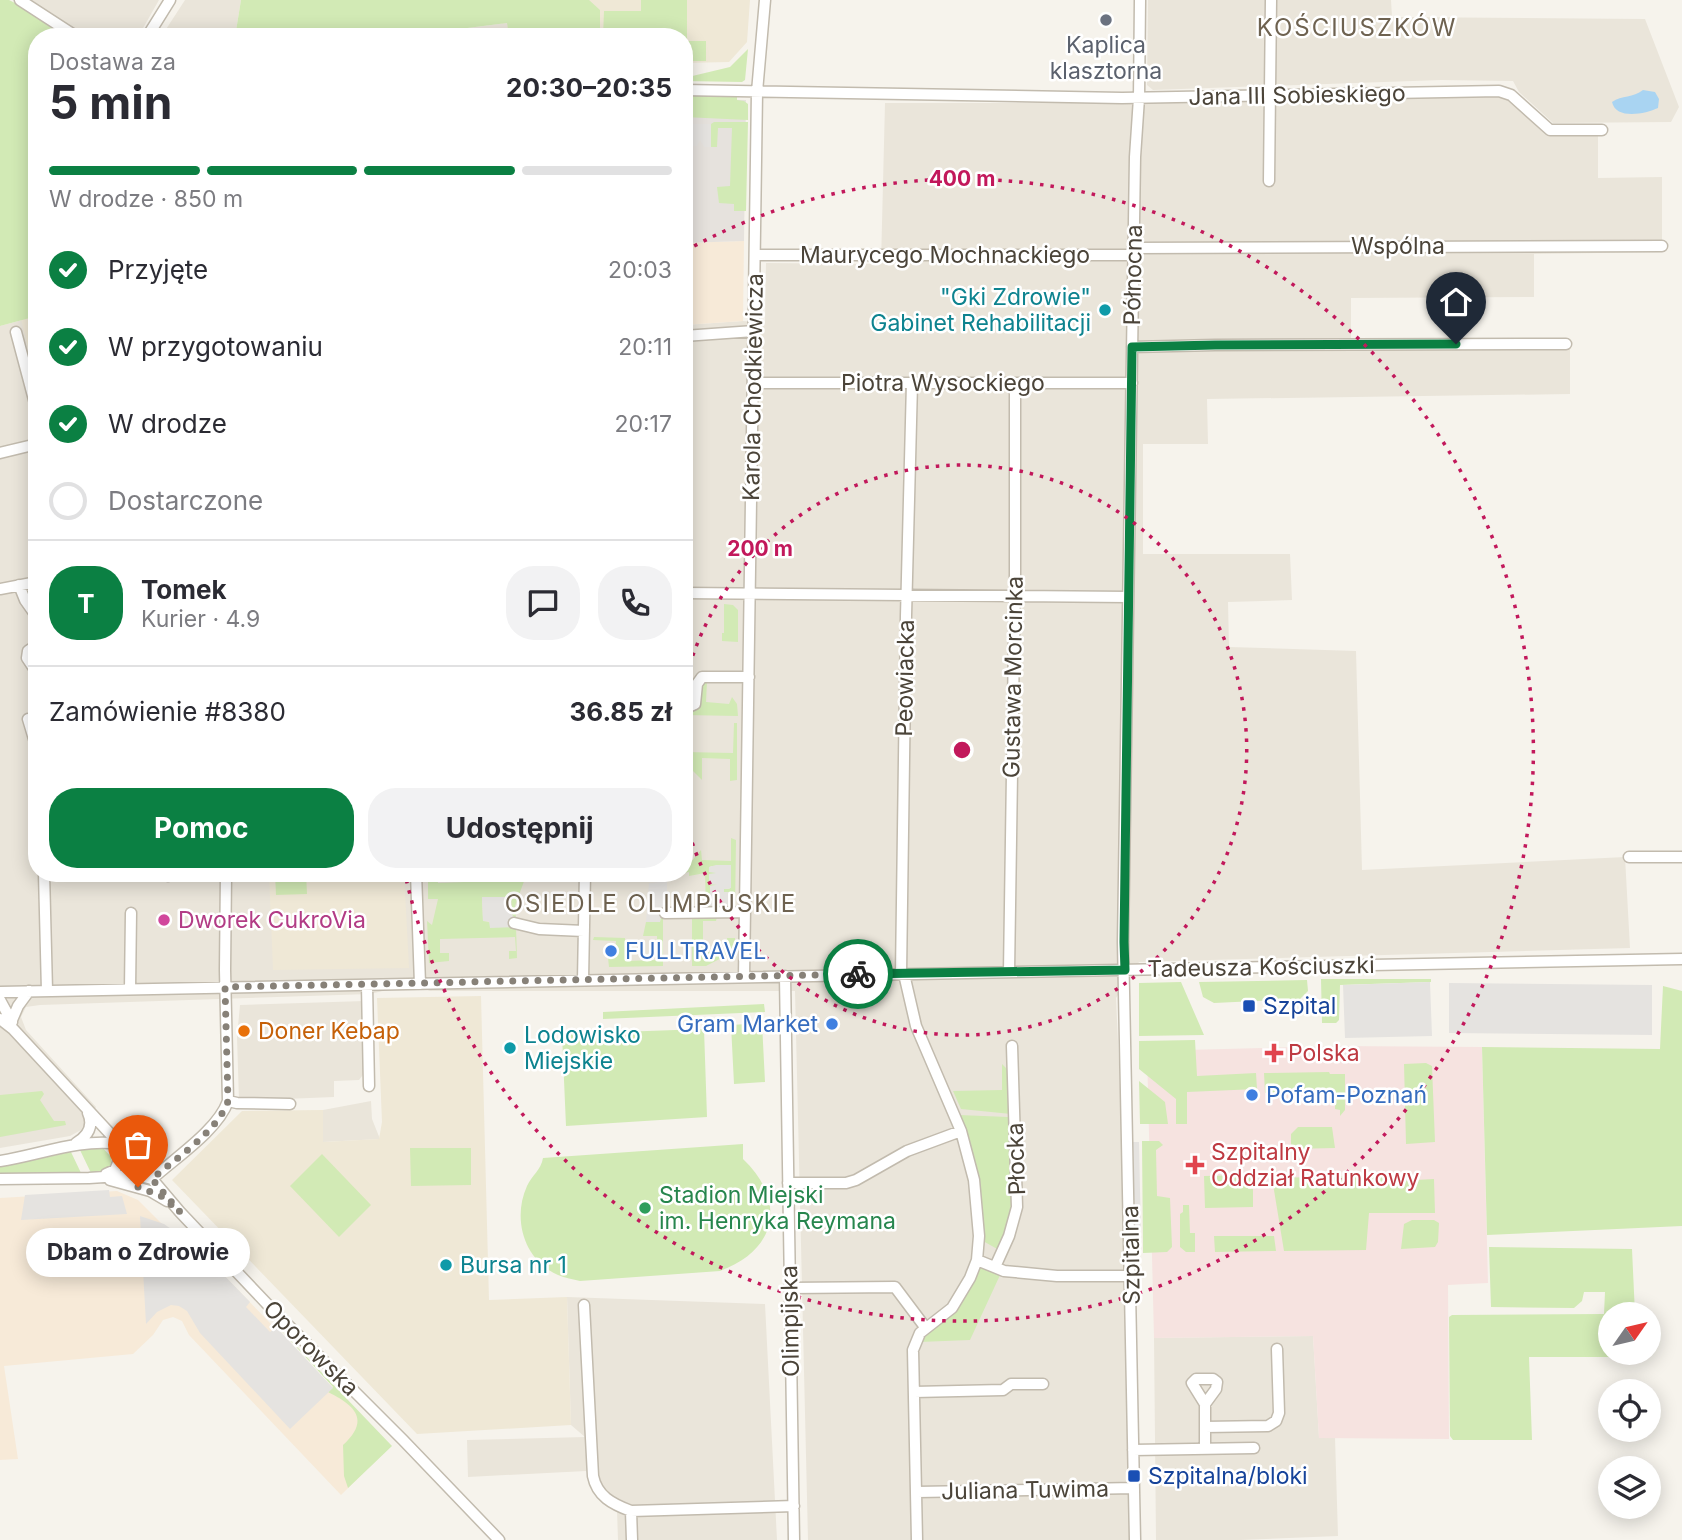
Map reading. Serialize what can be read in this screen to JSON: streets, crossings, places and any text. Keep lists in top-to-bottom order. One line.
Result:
{"streets":{"street":["Jana III Sobieskiego","Wspólna","Maurycego Mochnackiego","Północna","Piotra Wysockiego","Karola Chodkiewicza","Gustawa Morcinka","Peowiacka","Tadeusza Kościuszki","Płocka","Szpitalna","Olimpijska","Oporowska","Juliana Tuwima"]},"crossings":[["Jana III Sobieskiego","Północna"],["Jana III Sobieskiego","Karola Chodkiewicza"],["Wspólna","Maurycego Mochnackiego"],["Wspólna","Północna"],["Maurycego Mochnackiego","Północna"],["Maurycego Mochnackiego","Karola Chodkiewicza"],["Północna","Piotra Wysockiego"],["Północna","Tadeusza Kościuszki"],["Północna","Szpitalna"],["Piotra Wysockiego","Karola Chodkiewicza"],["Piotra Wysockiego","Gustawa Morcinka"],["Piotra Wysockiego","Peowiacka"],["Karola Chodkiewicza","Tadeusza Kościuszki"],["Gustawa Morcinka","Tadeusza Kościuszki"],["Peowiacka","Tadeusza Kościuszki"],["Tadeusza Kościuszki","Szpitalna"],["Tadeusza Kościuszki","Olimpijska"],["Szpitalna","Juliana Tuwima"]],"districts":["KOŚCIUSZKÓW","OSIEDLE OLIMPIJSKIE"],"places":{"other":["Kaplica klasztorna","\"Gki Zdrowie\" Gabinet Rehabilitacji","Dworek CukroVia","FULLTRAVEL","Gram Market","Doner Kebap","Lodowisko Miejskie","Pofam-Poznań","Dbam o Zdrowie","Stadion Miejski im. Henryka Reymana","Bursa nr 1"],"transit":["Szpital","Szpitalna/bloki"],"health":["Polska","Szpitalny Oddział Ratunkowy"]},"north":"top right","page":{"heading":["5 min","Dostawa za","20:30–20:35"],"panel":["Tomek","Kurier · 4.9","Zamówienie #8380","36.85 zł"],"bar":"W drodze · 850 m","list":[["Przyjęte","20:03"],["W przygotowaniu","20:11"],["W drodze","20:17"],"Dostarczone"],"round":"T","buttons":["Pomoc","Udostępnij"],"bubble":"Dbam o Zdrowie"},"rings":["400 m","200 m"]}
